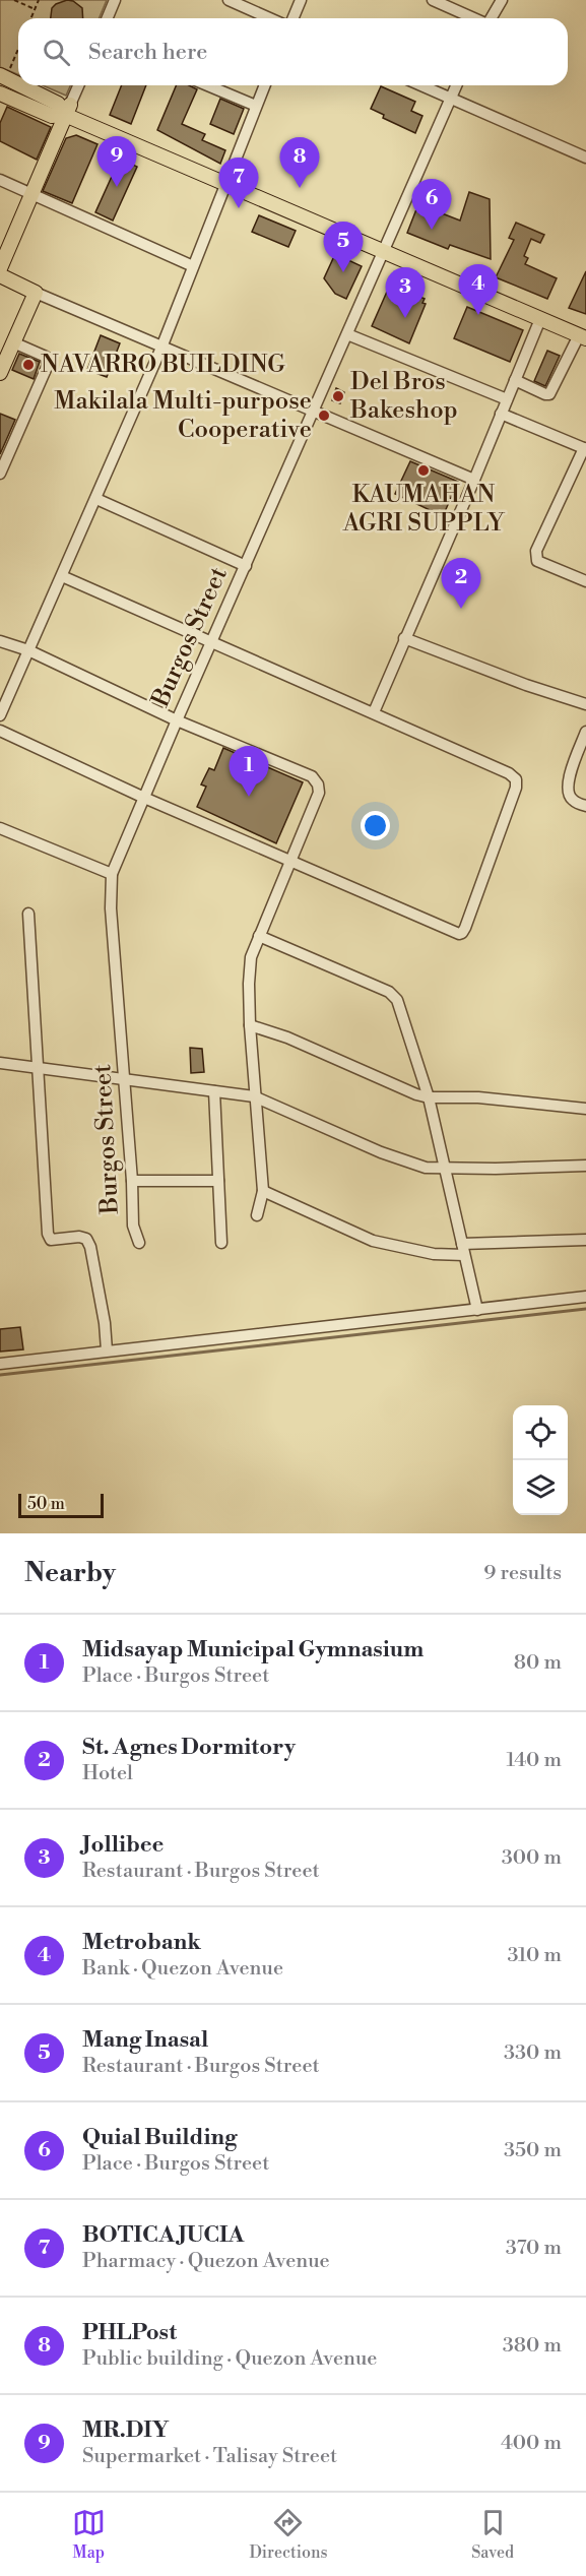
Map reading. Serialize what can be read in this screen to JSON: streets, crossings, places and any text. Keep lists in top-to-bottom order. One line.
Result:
{"streets":{"street":["Burgos Street"]},"places":["NAVARRO BUILDING","Del Bros Bakeshop","Makilala Multi-purpose Cooperative","KAUMAHAN AGRI SUPPLY"],"scale_bar":"50 m","page":{"search":"Search here","pins":["9","8","7","6","5","4","3","2","1"],"scale":"50 m","heading":["Nearby","9 results"],"list":[{"mark":"1","name":"Midsayap Municipal Gymnasium","note":"Place · Burgos Street","value":"80 m"},{"mark":"2","name":"St. Agnes Dormitory","note":"Hotel","value":"140 m"},{"mark":"3","name":"Jollibee","note":"Restaurant · Burgos Street","value":"300 m"},{"mark":"4","name":"Metrobank","note":"Bank · Quezon Avenue","value":"310 m"},{"mark":"5","name":"Mang Inasal","note":"Restaurant · Burgos Street","value":"330 m"},{"mark":"6","name":"Quial Building","note":"Place · Burgos Street","value":"350 m"},{"mark":"7","name":"BOTICA JUCIA","note":"Pharmacy · Quezon Avenue","value":"370 m"},{"mark":"8","name":"PHLPost","note":"Public building · Quezon Avenue","value":"380 m"},{"mark":"9","name":"MR.DIY","note":"Supermarket · Talisay Street","value":"400 m"}],"nav":["Map","Directions","Saved"]}}
